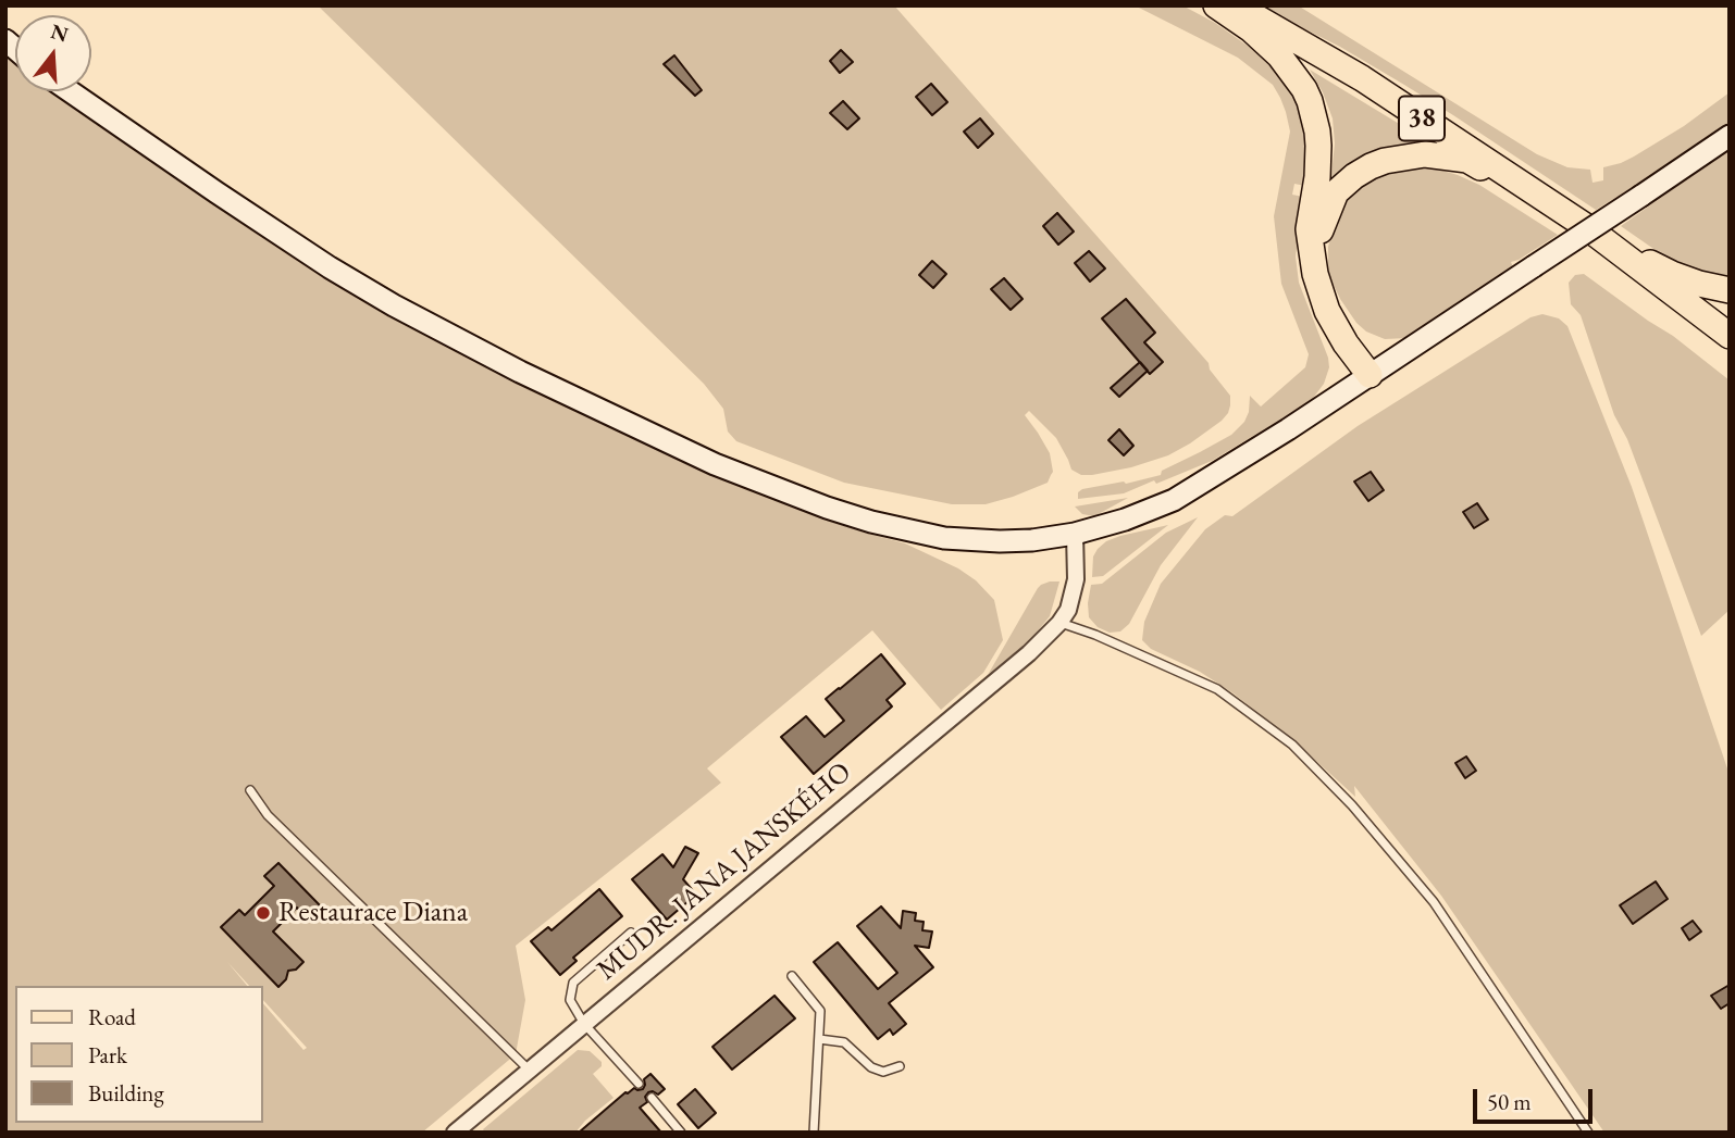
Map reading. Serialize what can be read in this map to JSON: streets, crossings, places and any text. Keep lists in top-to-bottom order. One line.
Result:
{"streets":{"main road":["38"],"street":["MUDR. JANA JANSKÉHO"]},"places":["Restaurace Diana"],"legend":["Road","Park","Building"],"scale_bar":"50 m","north":"top"}
